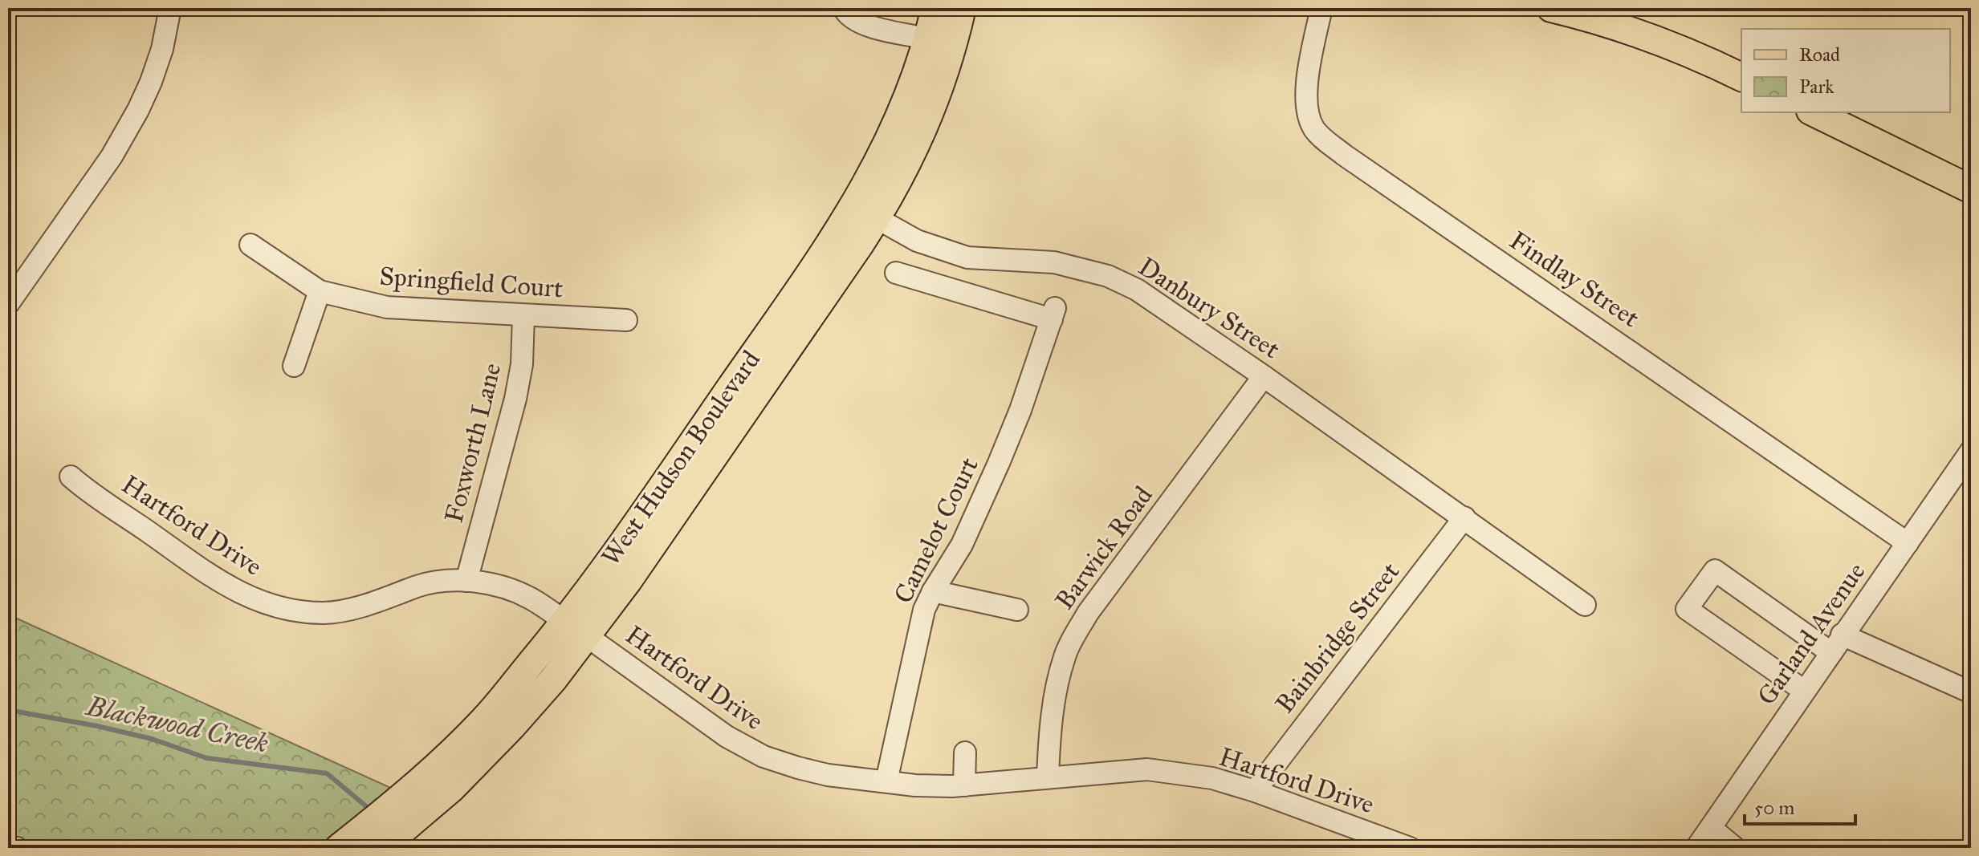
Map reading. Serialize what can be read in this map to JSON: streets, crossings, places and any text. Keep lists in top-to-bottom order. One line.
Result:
{"streets":{"main road":["West Hudson Boulevard"],"street":["Findlay Street","Springfield Court","Danbury Street","Foxworth Lane","Hartford Drive","Camelot Court","Barwick Road","Garland Avenue","Bainbridge Street"]},"crossings":[["Findlay Street","Garland Avenue"],["Springfield Court","Foxworth Lane"],["Danbury Street","West Hudson Boulevard"],["Danbury Street","Barwick Road"],["Danbury Street","Bainbridge Street"],["Foxworth Lane","Hartford Drive"],["West Hudson Boulevard","Hartford Drive"],["Hartford Drive","Camelot Court"],["Hartford Drive","Barwick Road"],["Hartford Drive","Bainbridge Street"]],"water":["Blackwood Creek"],"legend":["Road","Park"],"scale_bar":"50 m"}
